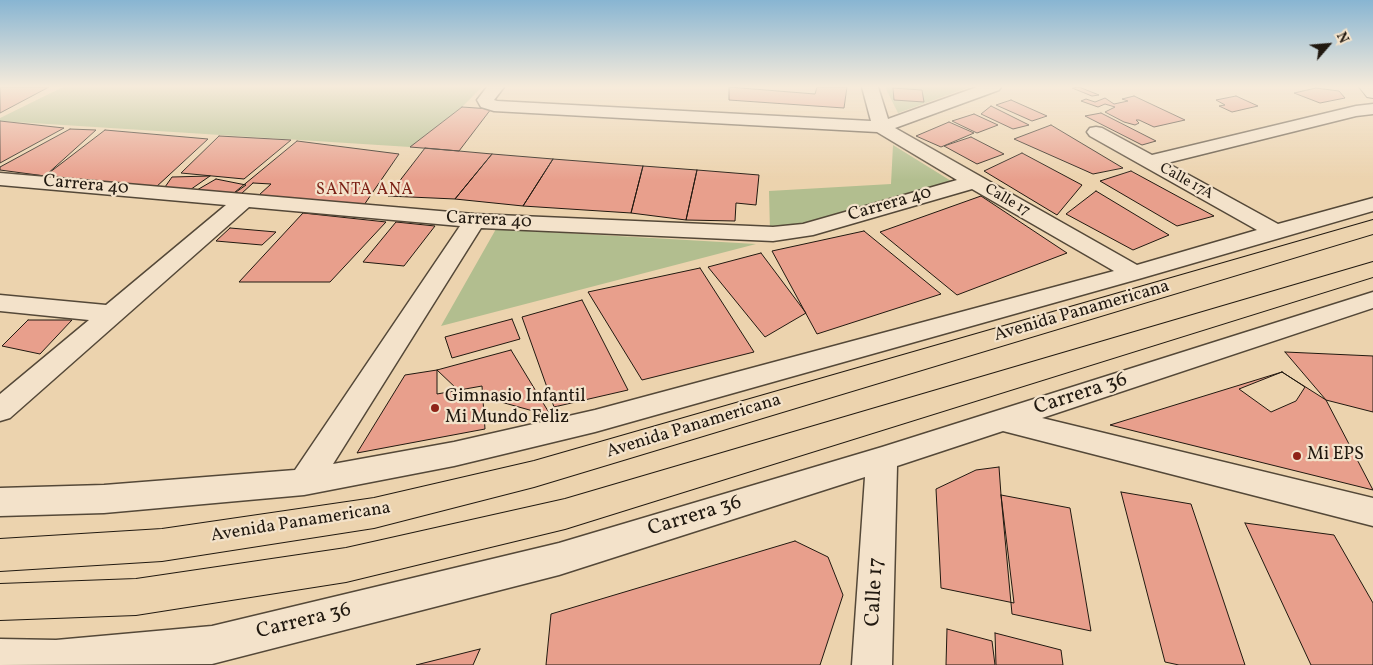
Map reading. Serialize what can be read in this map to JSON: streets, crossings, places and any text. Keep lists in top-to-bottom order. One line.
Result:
{"streets":{"main road":["Avenida Panamericana"],"street":["Calle 17A","Carrera 40","Calle 17","Carrera 36"]},"crossings":[["Carrera 40","Calle 17"],["Calle 17","Carrera 36"]],"districts":["SANTA ANA"],"places":["Gimnasio Infantil Mi Mundo Feliz","Mi EPS"],"north":"top right"}
